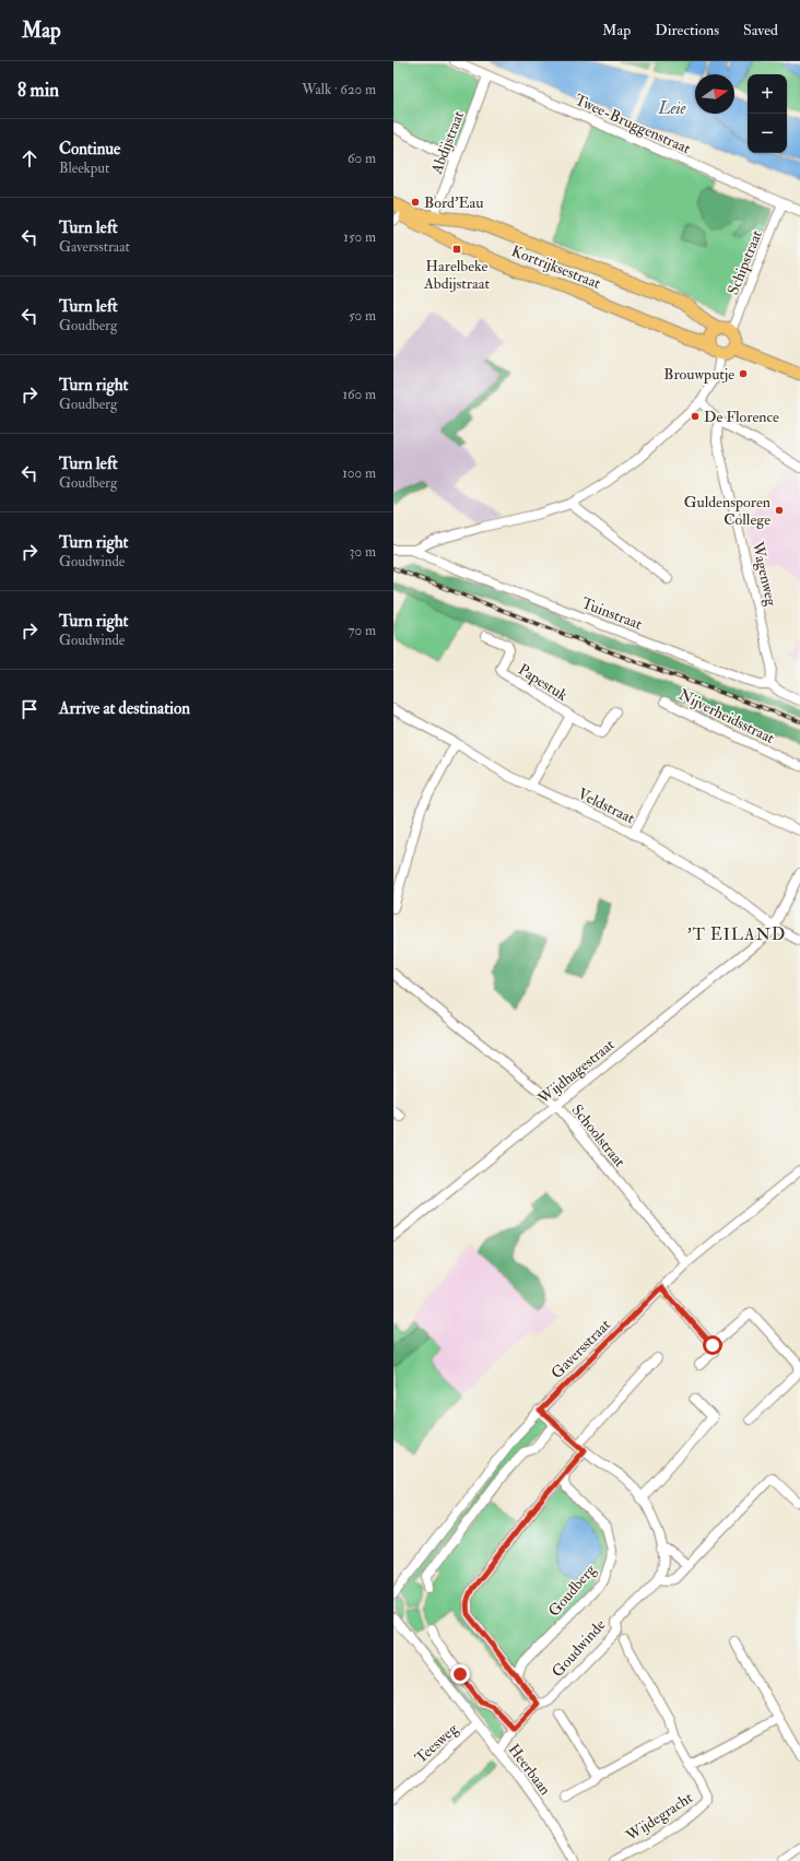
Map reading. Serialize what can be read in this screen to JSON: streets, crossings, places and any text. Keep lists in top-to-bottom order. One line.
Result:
{"streets":{"main road":["Kortrijksestraat"],"street":["Twee-Bruggenstraat","Abdijstraat","Schipstraat","Wagenweg","Tuinstraat","Papestuk","Nijverheidsstraat","Veldstraat","Wijdhagestraat","Schoolstraat","Gaversstraat","Goudberg","Goudwinde","Teesweg","Heerbaan","Wijdegracht"]},"crossings":[["Twee-Bruggenstraat","Abdijstraat"],["Twee-Bruggenstraat","Schipstraat"],["Abdijstraat","Kortrijksestraat"],["Schipstraat","Kortrijksestraat"],["Wagenweg","Tuinstraat"],["Papestuk","Veldstraat"],["Veldstraat","Wijdhagestraat"],["Wijdhagestraat","Schoolstraat"],["Schoolstraat","Gaversstraat"],["Goudwinde","Heerbaan"],["Teesweg","Heerbaan"]],"districts":["'T EILAND"],"water":["Leie"],"places":{"other":["Bord'Eau","Brouwputje","De Florence","Guldensporen College"],"transit":["Harelbeke Abdijstraat"]},"north":"right","page":{"header":"Map","nav":["Map","Directions","Saved"],"heading":["8 min","Walk · 620 m"],"map_buttons":["+","−"],"list":[["Continue","Bleekput","60 m"],["Turn left","Gaversstraat","150 m"],["Turn left","Goudberg","50 m"],["Turn right","Goudberg","160 m"],["Turn left","Goudberg","100 m"],["Turn right","Goudwinde","30 m"],["Turn right","Goudwinde","70 m"],"Arrive at destination"]}}
